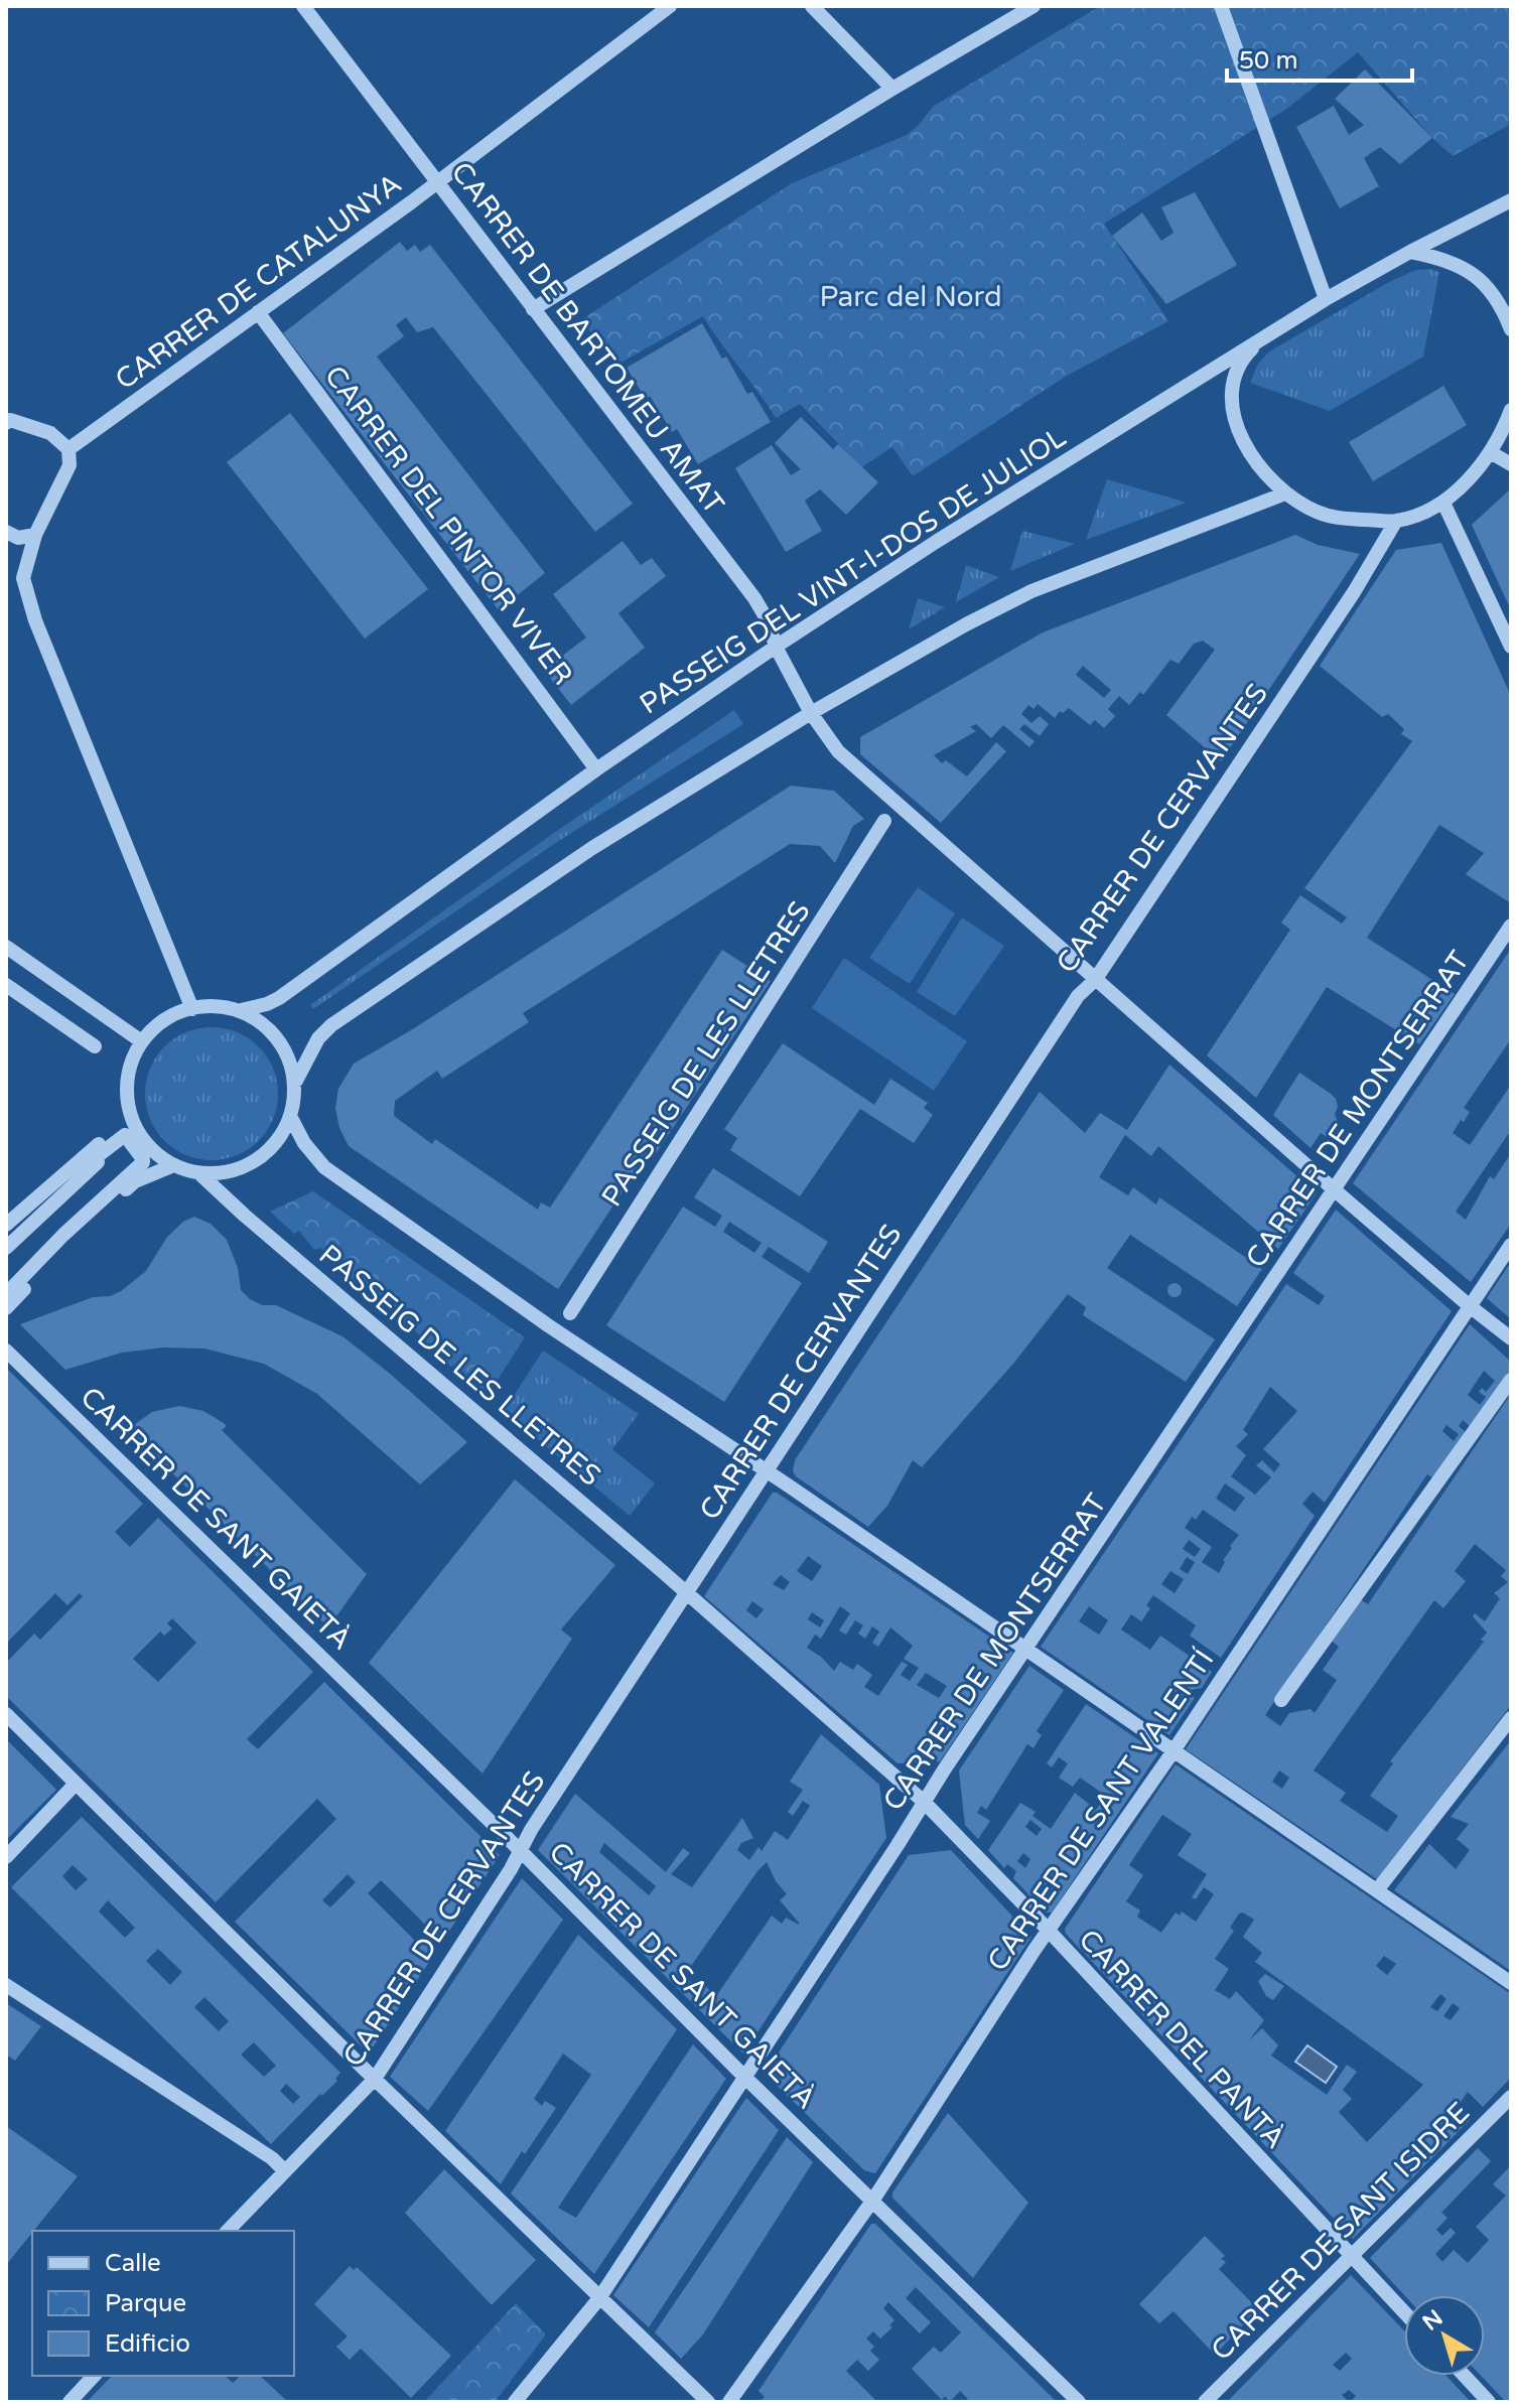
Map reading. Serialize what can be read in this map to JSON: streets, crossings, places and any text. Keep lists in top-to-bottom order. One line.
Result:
{"streets":{"street":["CARRER DE CATALUNYA","CARRER DE BARTOMEU AMAT","CARRER DEL PINTOR VIVER","PASSEIG DEL VINT-I-DOS DE JULIOL","CARRER DE CERVANTES","PASSEIG DE LES LLETRES","CARRER DE MONTSERRAT","CARRER DE SANT GAIETÀ","CARRER DE SANT VALENTÍ","CARRER DEL PANTÀ","CARRER DE SANT ISIDRE"]},"crossings":[["CARRER DE CATALUNYA","CARRER DE BARTOMEU AMAT"],["CARRER DE CATALUNYA","CARRER DEL PINTOR VIVER"],["CARRER DE BARTOMEU AMAT","PASSEIG DEL VINT-I-DOS DE JULIOL"],["CARRER DE BARTOMEU AMAT","CARRER DE CERVANTES"],["CARRER DE BARTOMEU AMAT","CARRER DE MONTSERRAT"],["CARRER DE BARTOMEU AMAT","CARRER DE SANT VALENTÍ"],["CARRER DEL PINTOR VIVER","PASSEIG DEL VINT-I-DOS DE JULIOL"],["PASSEIG DEL VINT-I-DOS DE JULIOL","PASSEIG DE LES LLETRES"],["CARRER DE CERVANTES","PASSEIG DE LES LLETRES"],["CARRER DE CERVANTES","CARRER DE SANT GAIETÀ"],["CARRER DE CERVANTES","CARRER DEL PANTÀ"],["PASSEIG DE LES LLETRES","CARRER DEL PANTÀ"],["CARRER DE MONTSERRAT","CARRER DE SANT GAIETÀ"],["CARRER DE MONTSERRAT","CARRER DEL PANTÀ"],["CARRER DE SANT GAIETÀ","CARRER DE SANT VALENTÍ"],["CARRER DE SANT VALENTÍ","CARRER DEL PANTÀ"],["CARRER DEL PANTÀ","CARRER DE SANT ISIDRE"]],"parks":["Parc del Nord"],"legend":["Calle","Parque","Edificio"],"scale_bar":"50 m","north":"top left"}
